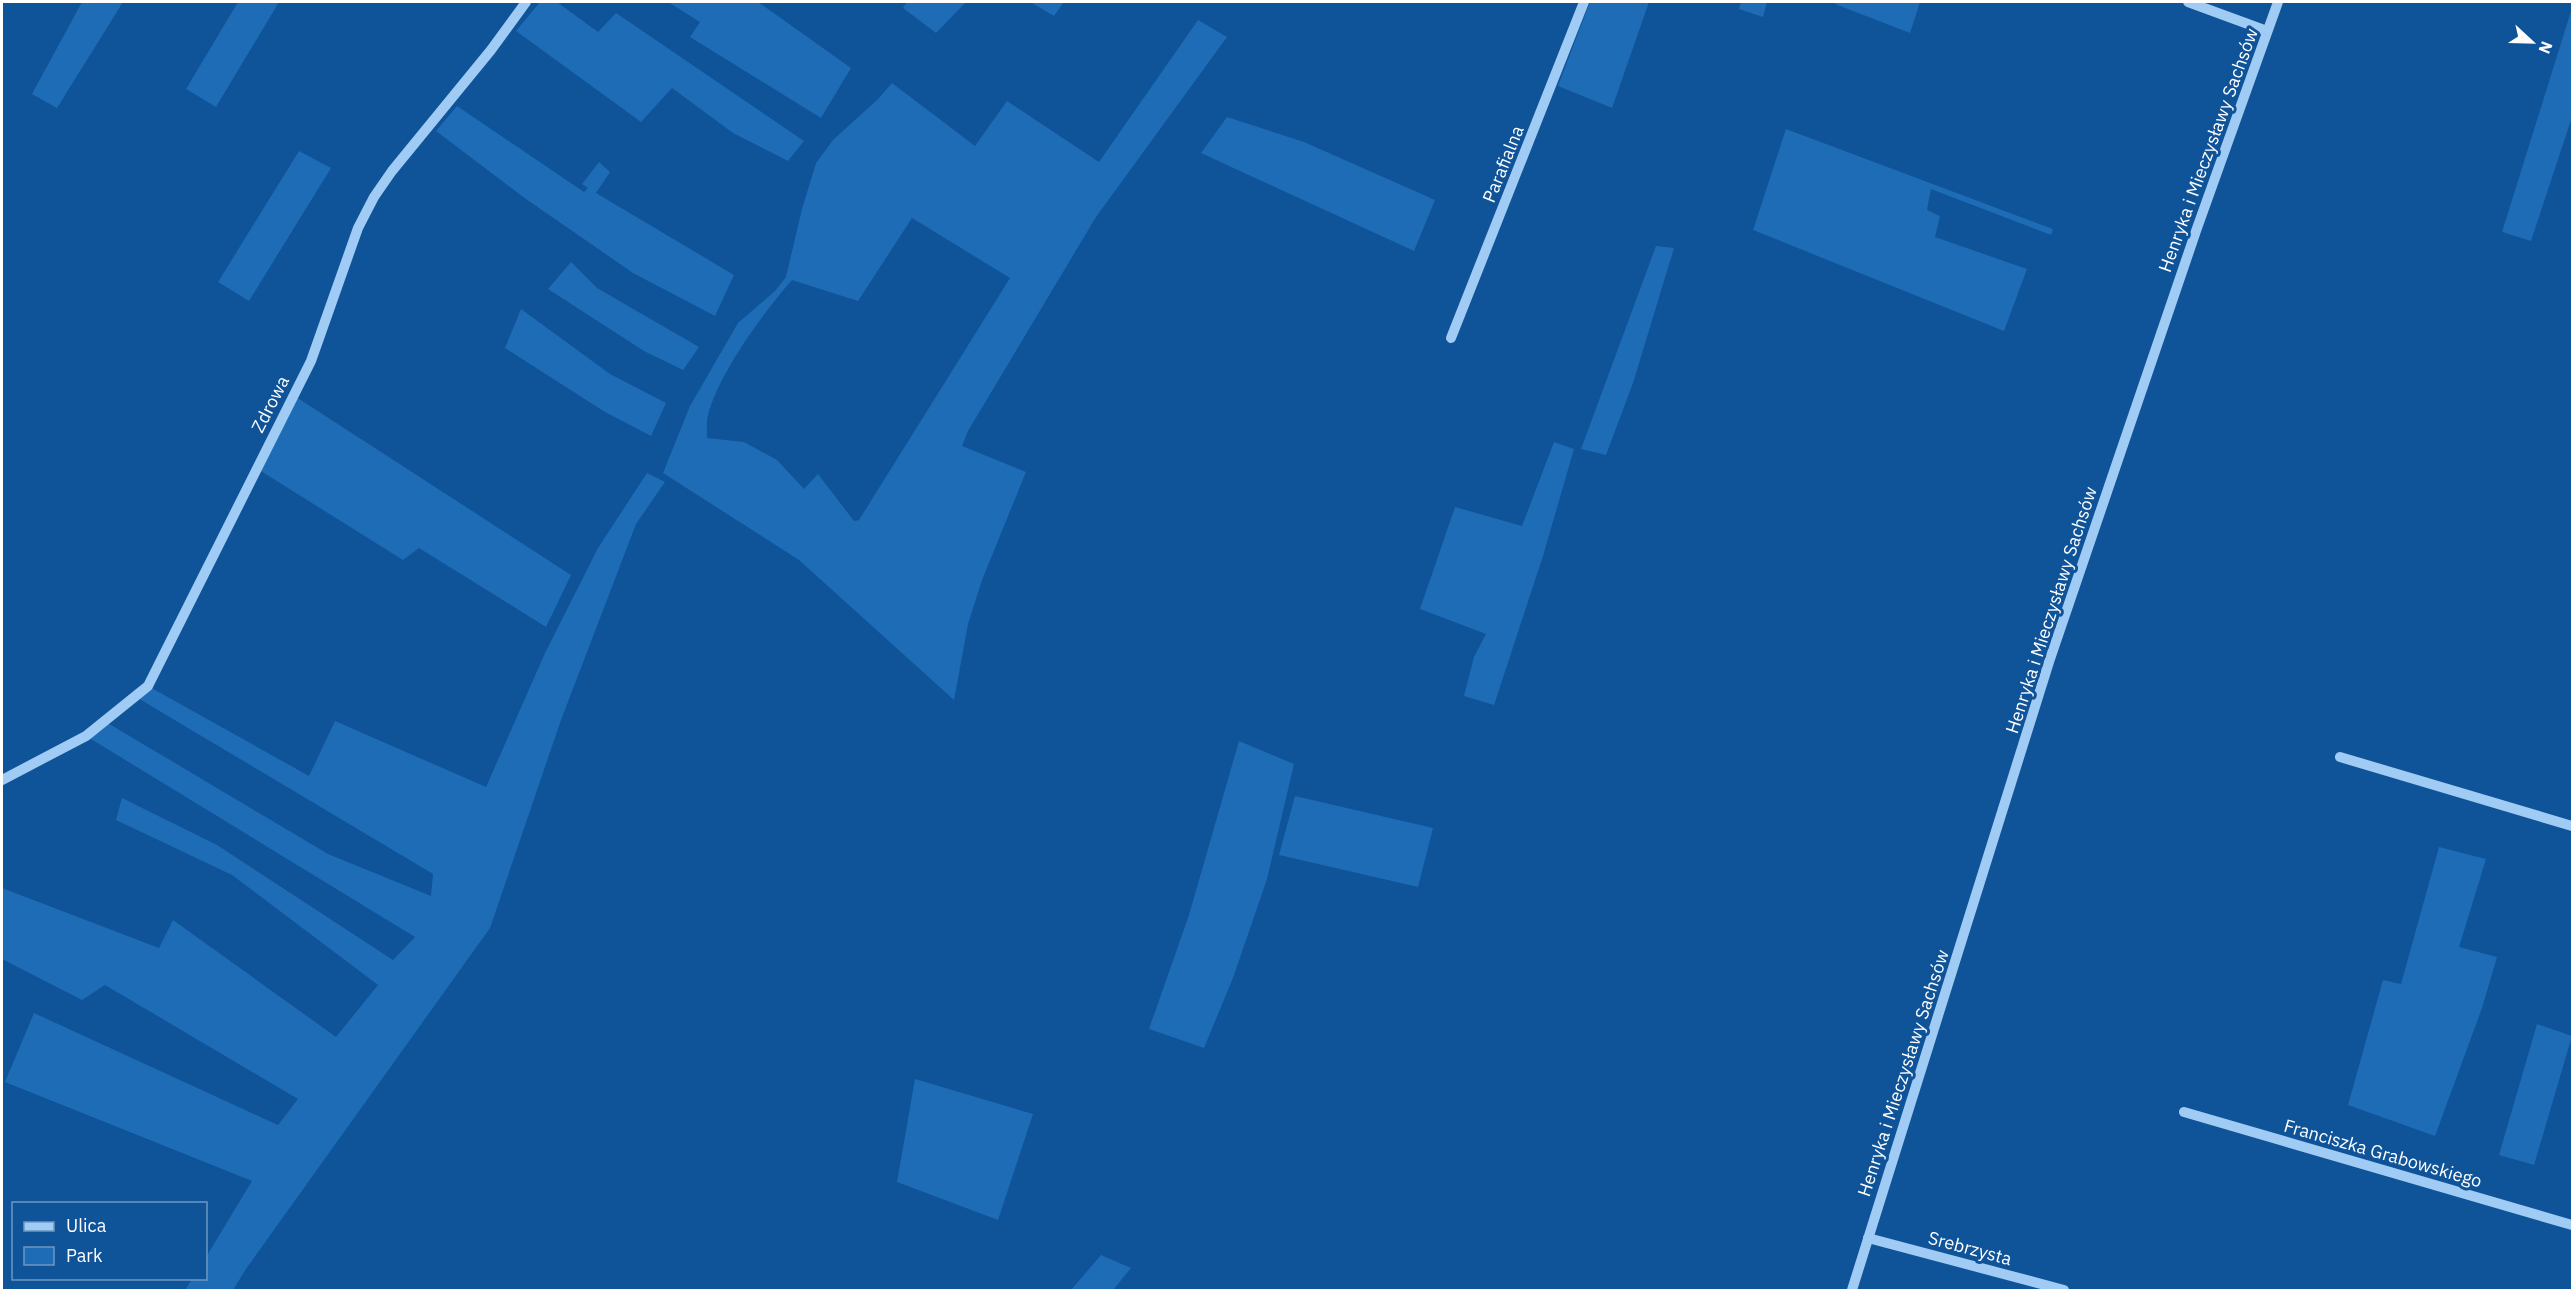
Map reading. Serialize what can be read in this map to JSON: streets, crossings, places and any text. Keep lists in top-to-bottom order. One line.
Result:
{"streets":{"street":["Henryka i Mieczysławy Sachsów","Parafialna","Zdrowa","Franciszka Grabowskiego","Srebrzysta"]},"crossings":[["Henryka i Mieczysławy Sachsów","Srebrzysta"]],"legend":["Ulica","Park"],"north":"right"}
